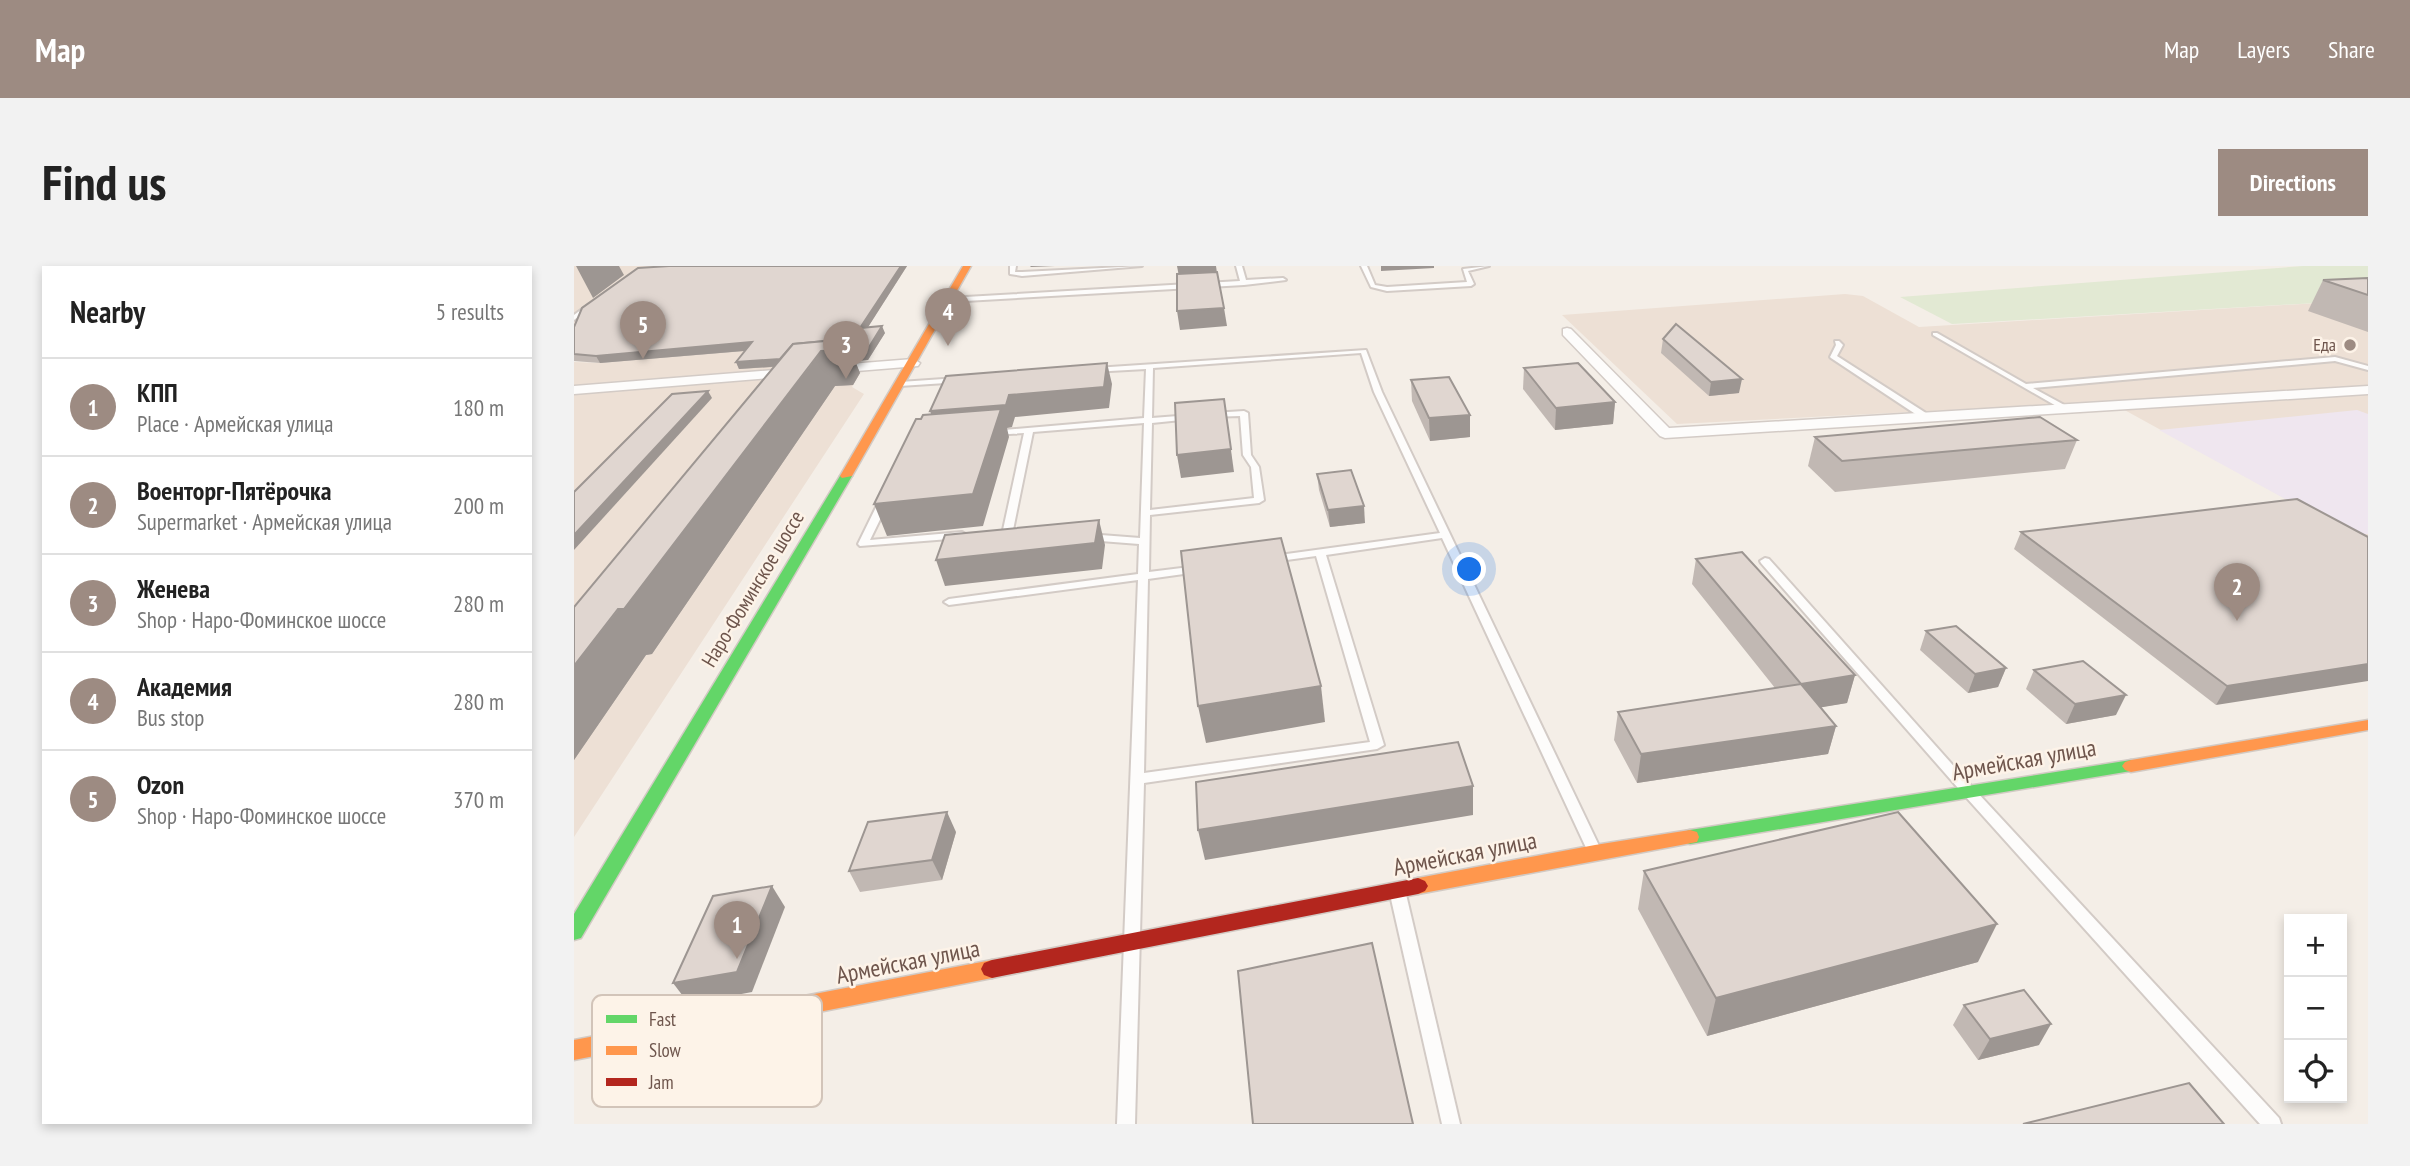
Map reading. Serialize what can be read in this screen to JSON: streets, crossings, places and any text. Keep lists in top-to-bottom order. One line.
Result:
{"streets":{"main road":["Наро-Фоминское шоссе","Армейская улица"]},"places":["Еда"],"legend":["Fast","Slow","Jam"],"page":{"header":"Map","nav":["Map","Layers","Share"],"buttons":"Directions","title":"Find us","heading":["Nearby","5 results"],"pins":["4","5","3","2","1"],"list":[{"mark":"1","name":"КПП","note":"Place · Армейская улица","value":"180 m"},{"mark":"2","name":"Военторг-Пятёрочка","note":"Supermarket · Армейская улица","value":"200 m"},{"mark":"3","name":"Женева","note":"Shop · Наро-Фоминское шоссе","value":"280 m"},{"mark":"4","name":"Академия","note":"Bus stop","value":"280 m"},{"mark":"5","name":"Ozon","note":"Shop · Наро-Фоминское шоссе","value":"370 m"}],"map_buttons":["+","−"]}}
